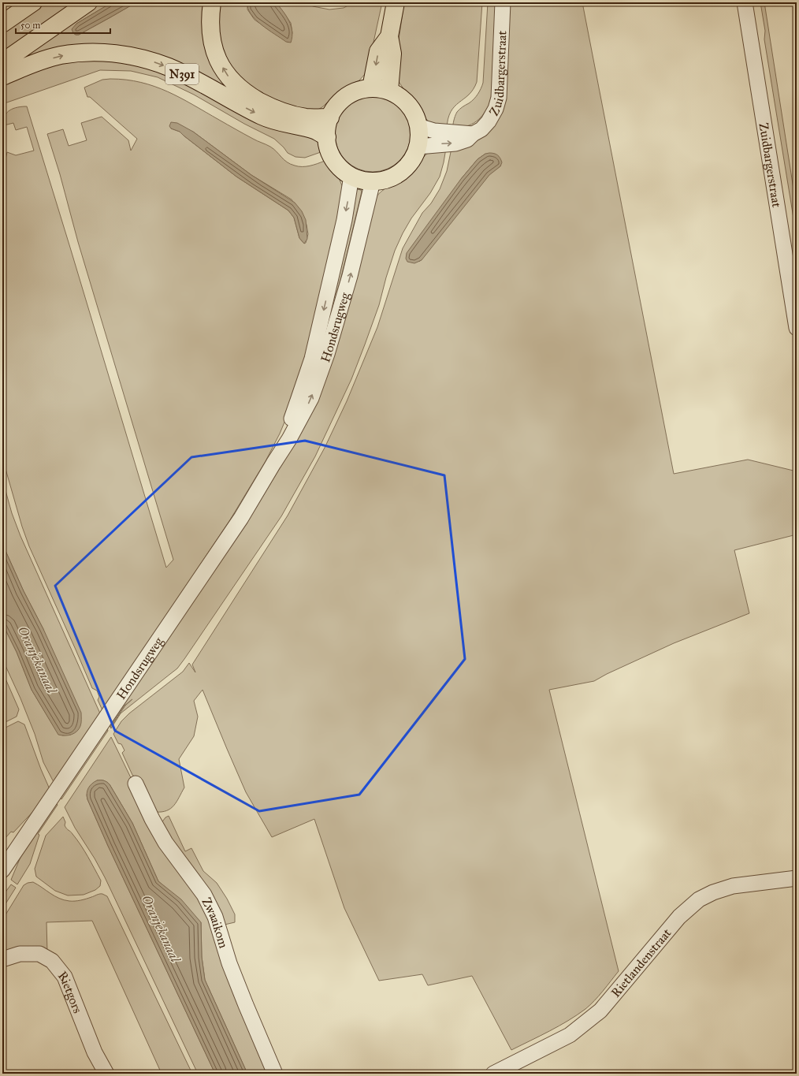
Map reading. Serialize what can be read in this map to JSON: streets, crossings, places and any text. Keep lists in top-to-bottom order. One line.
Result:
{"streets":{"main road":["N391"],"street":["Zuidbargerstraat","Hondsrugweg","Zwaaikom","Rietlandenstraat","Rietgors"]},"crossings":[["Zuidbargerstraat","N391"],["Zuidbargerstraat","Hondsrugweg"],["N391","Hondsrugweg"]],"water":["Oranjekanaal"],"scale_bar":"50 m"}
